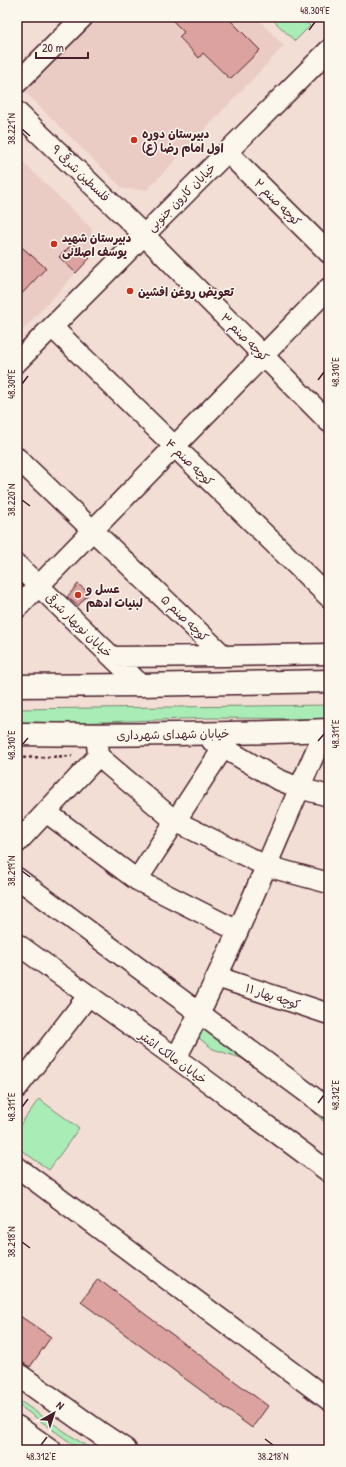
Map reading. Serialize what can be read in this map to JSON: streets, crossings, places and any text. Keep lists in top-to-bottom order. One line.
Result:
{"streets":{"main road":["خیابان شهدای شهرداری"],"street":["فلسطین شرقی ۹","خیابان کارون جنوبی","کوچه صنم ۲","کوچه صنم ۳","کوچه صنم ۴","کوچه صنم ۵","خیابان نوبهار شرقی","کوچه بهار ۱۱","خیابان مالک اشتر"]},"crossings":[["فلسطین شرقی ۹","خیابان کارون جنوبی"],["فلسطین شرقی ۹","کوچه صنم ۳"],["خیابان کارون جنوبی","کوچه صنم ۲"],["خیابان کارون جنوبی","کوچه صنم ۳"],["خیابان کارون جنوبی","کوچه صنم ۴"]],"places":["دبیرستان دوره اول امام رضا (ع)","دبیرستان شهید یوسف اصلانی","تعویض روغن افشین","عسل و لبنیات ادهم"],"scale_bar":"20 m","north":"top right","coordinates":["48.309°E","38.221°N","48.310°E","38.220°N","48.311°E","38.219°N","48.312°E","38.218°N"]}
